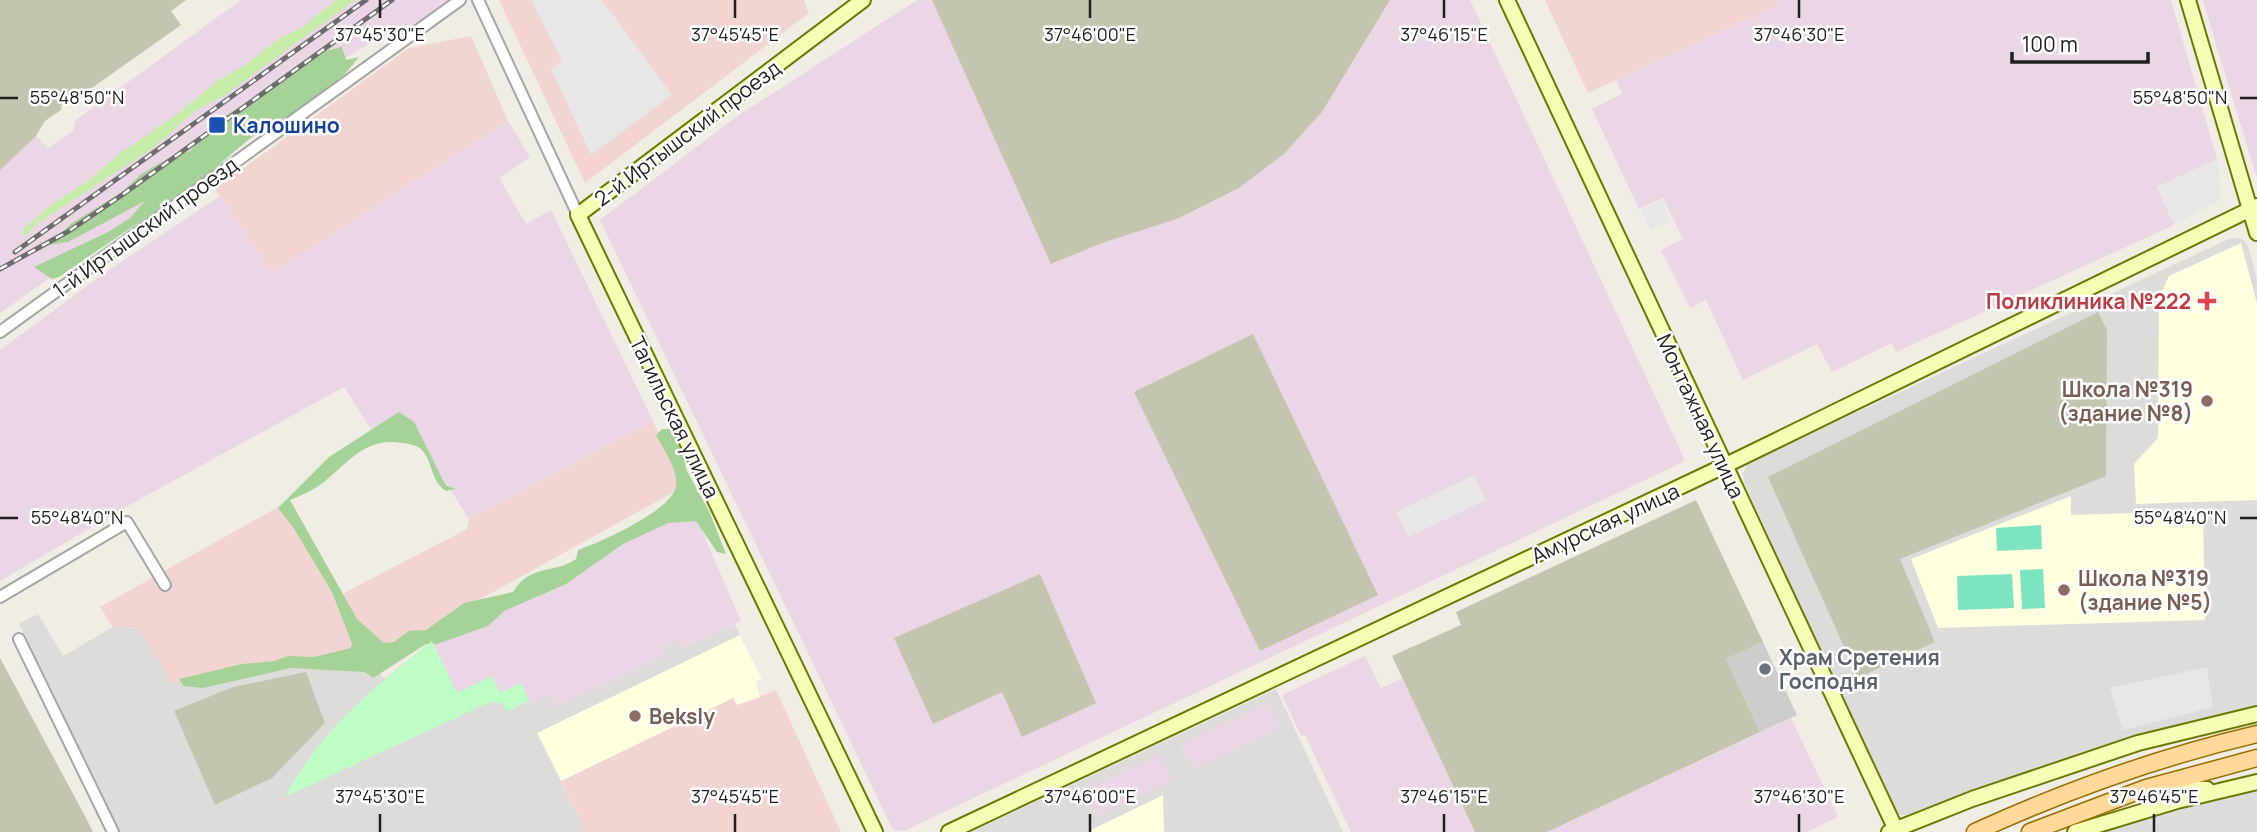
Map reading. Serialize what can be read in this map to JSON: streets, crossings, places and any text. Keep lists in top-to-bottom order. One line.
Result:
{"streets":{"street":["2-й Иртышский проезд","1-й Иртышский проезд","Монтажная улица","Тагильская улица","Амурская улица"]},"crossings":[["2-й Иртышский проезд","Тагильская улица"],["Монтажная улица","Амурская улица"]],"places":{"transit":["Калошино"],"health":["Поликлиника №222"],"other":["Школа №319 (здание №8)","Школа №319 (здание №5)","Храм Сретения Господня","Beksly"]},"scale_bar":"100 m","coordinates":["37°45'30\"E","37°45'45\"E","37°46'00\"E","37°46'15\"E","37°46'30\"E","55°48'50\"N","55°48'40\"N","37°46'45\"E"]}
